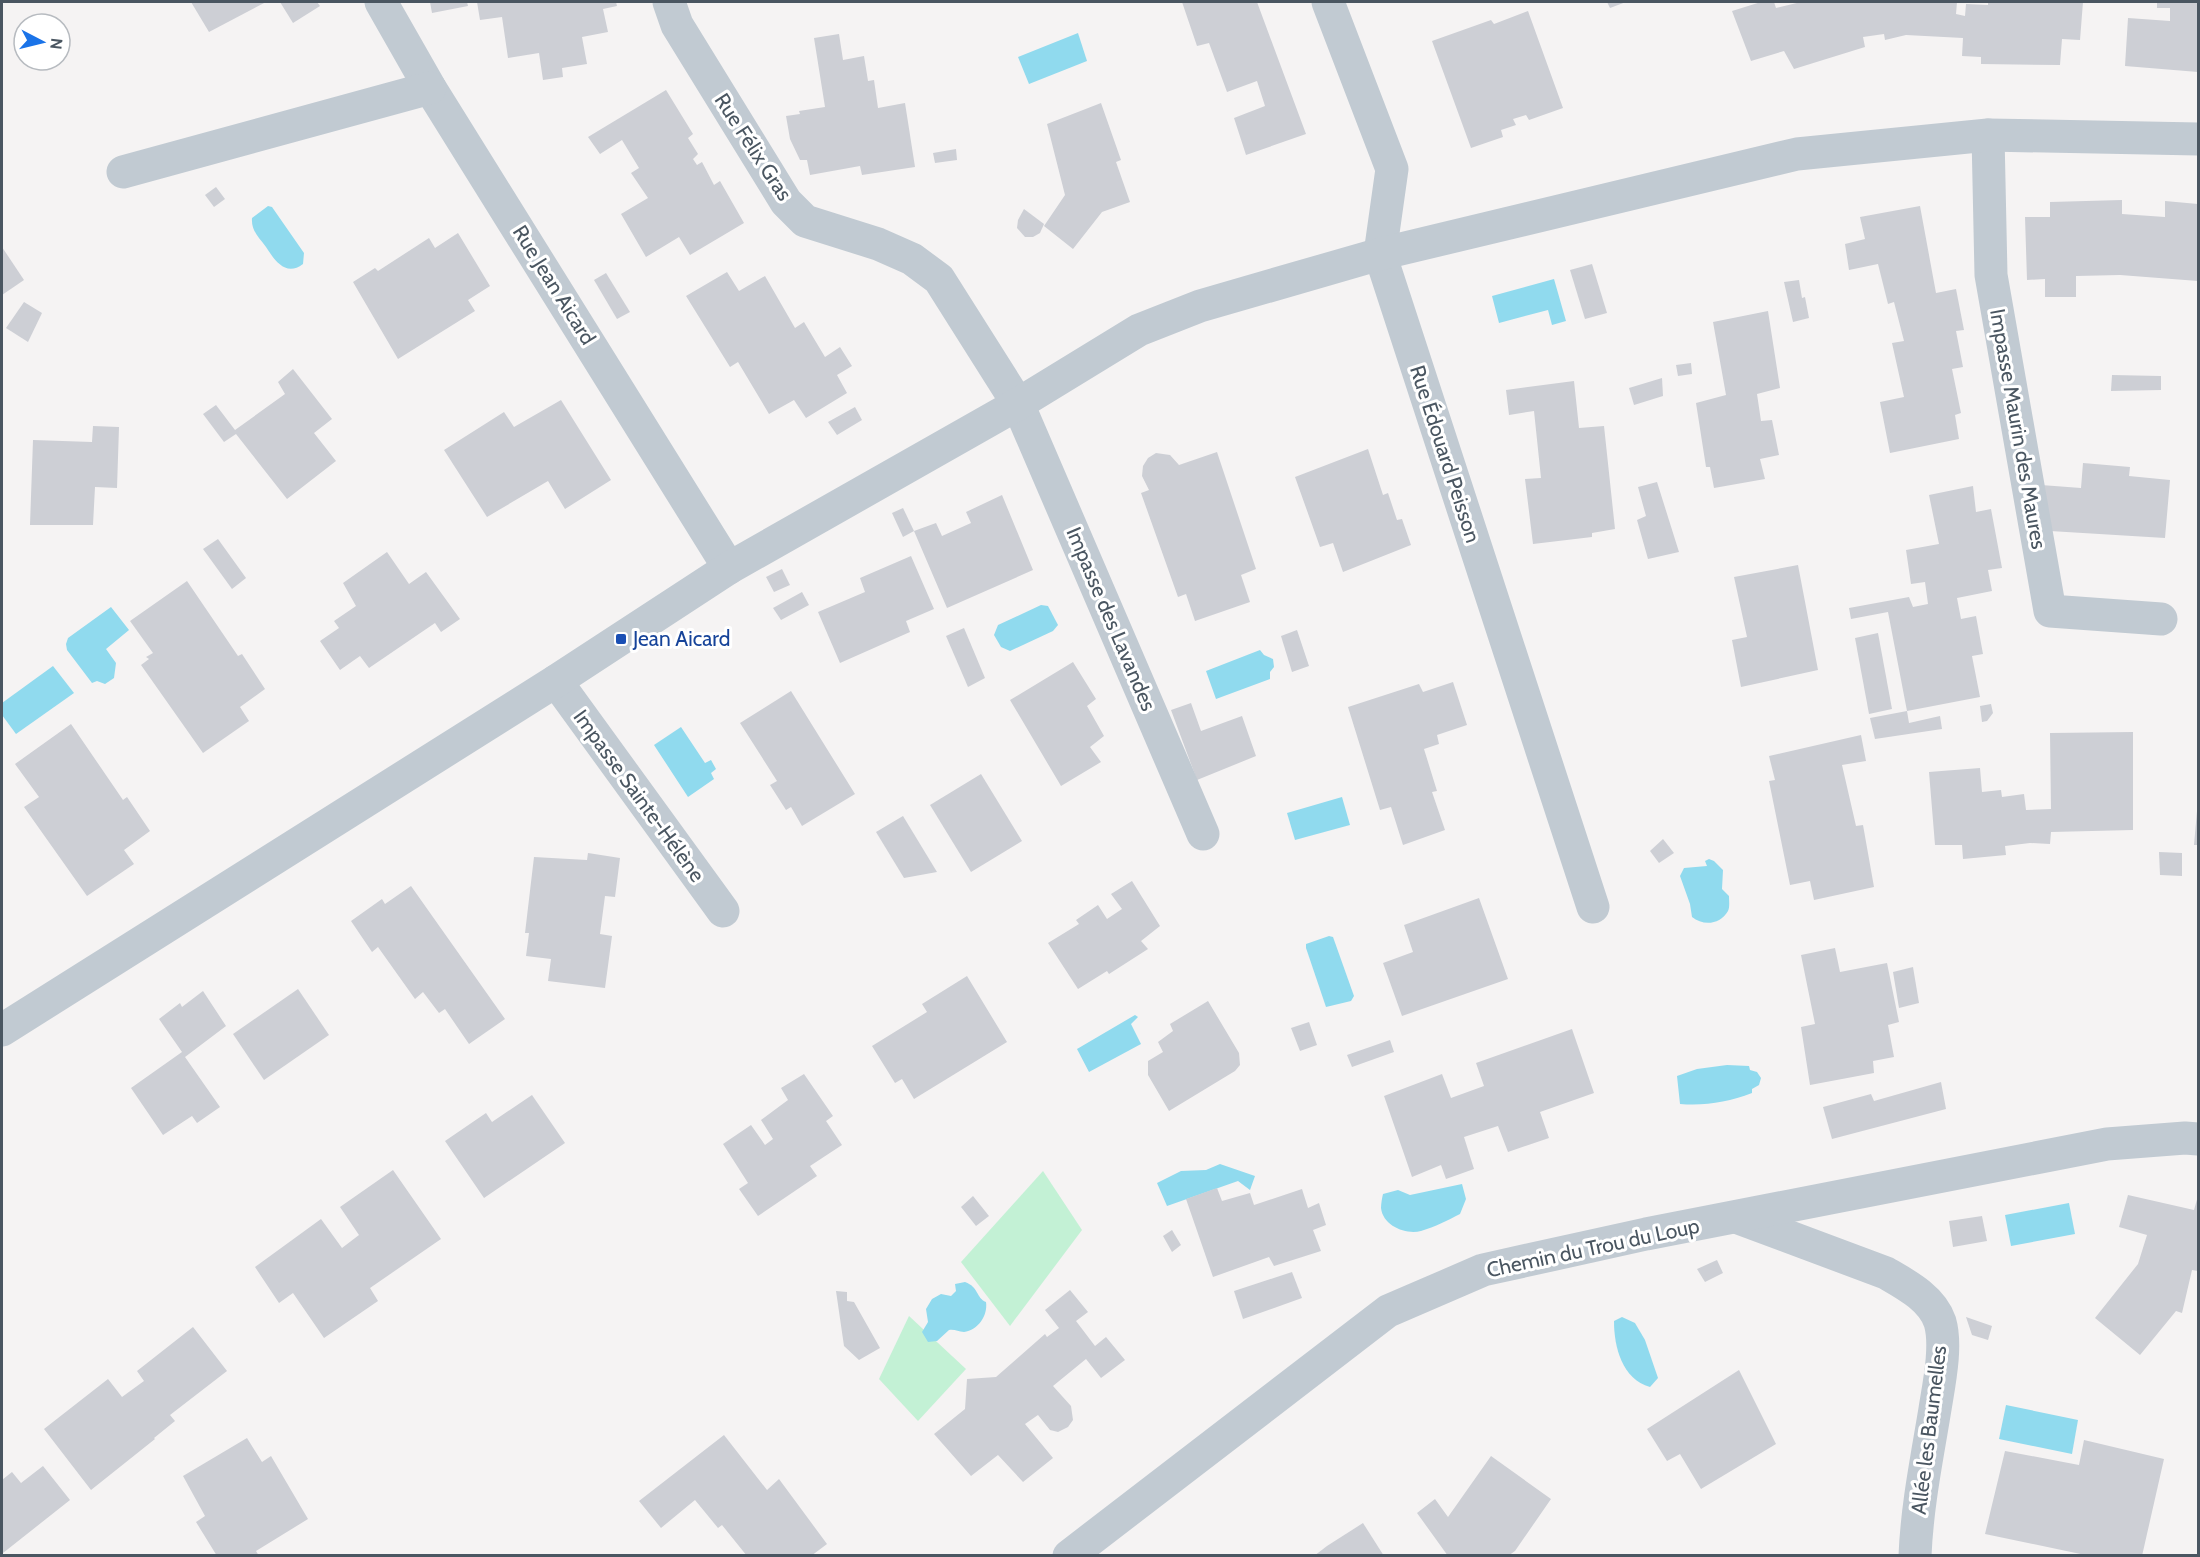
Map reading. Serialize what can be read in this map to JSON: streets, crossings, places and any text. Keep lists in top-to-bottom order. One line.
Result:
{"streets":{"street":["Rue Félix Gras","Rue Jean Aicard","Impasse Maurin des Maures","Rue Édouard Peisson","Impasse des Lavandes","Impasse Sainte-Hélène","Chemin du Trou du Loup","Allée les Baumelles"]},"crossings":[["Rue Félix Gras","Impasse des Lavandes"],["Chemin du Trou du Loup","Allée les Baumelles"]],"places":{"transit":["Jean Aicard"]},"north":"right"}
